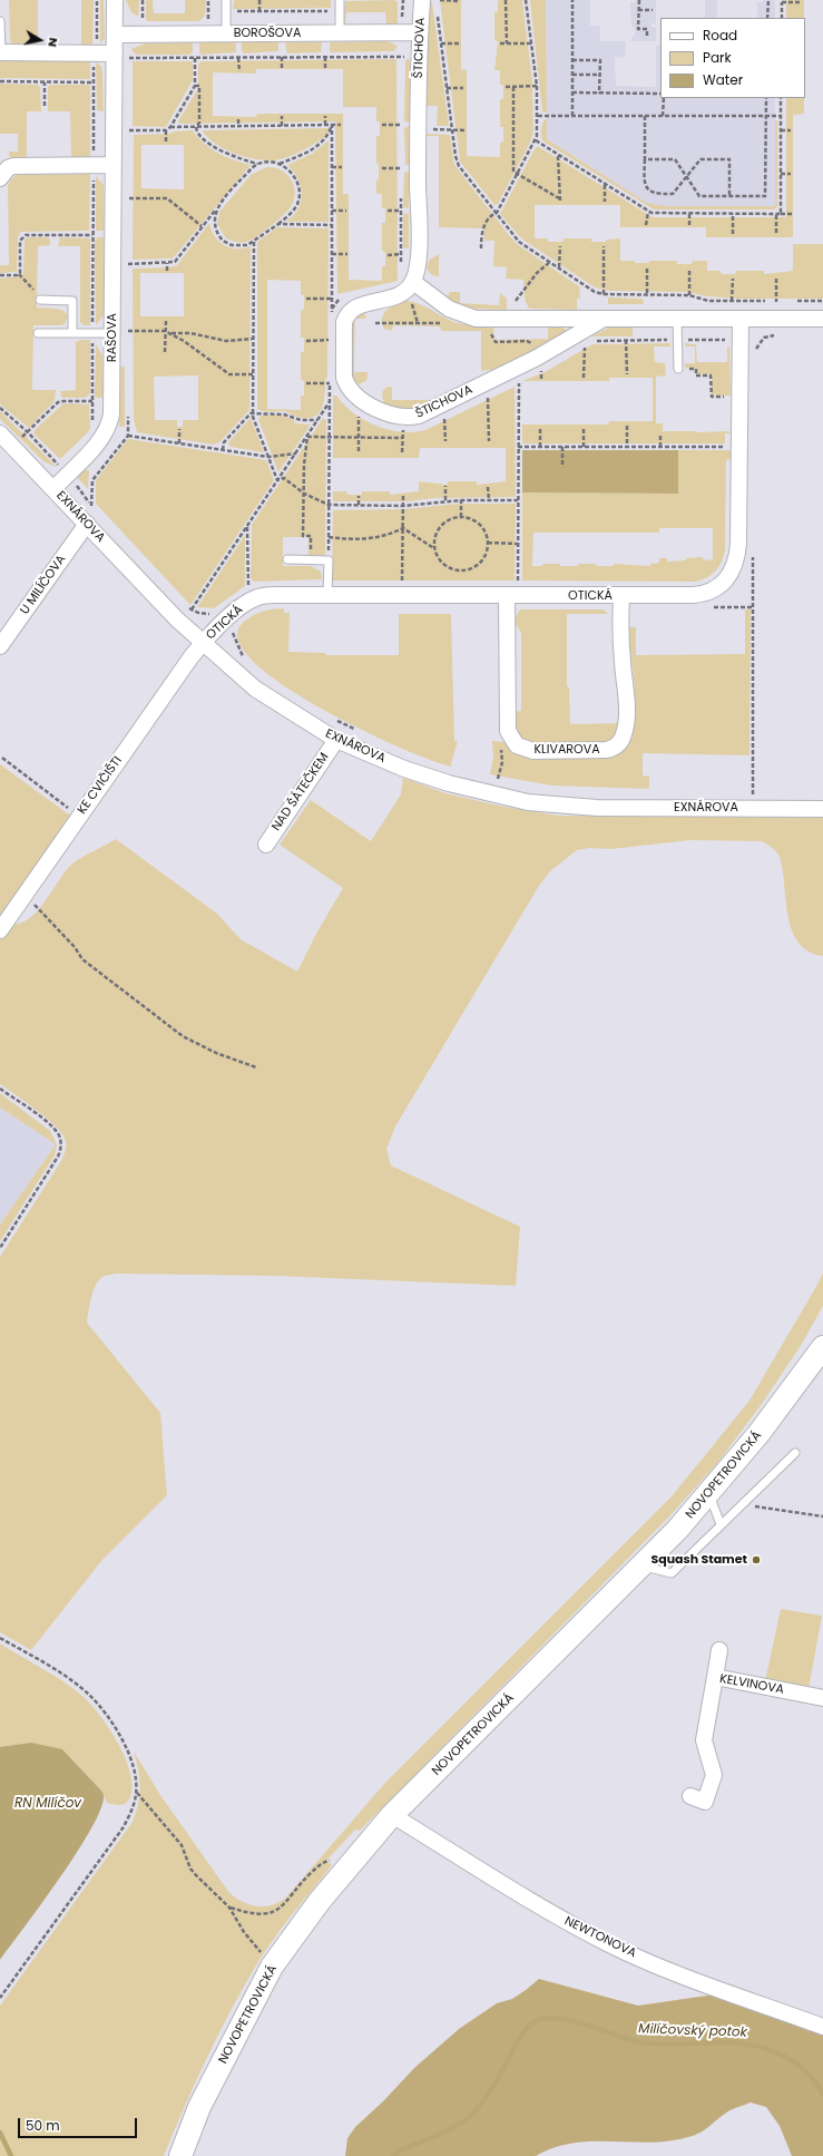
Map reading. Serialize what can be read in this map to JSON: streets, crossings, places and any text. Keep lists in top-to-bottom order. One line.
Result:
{"streets":{"main road":["NOVOPETROVICKÁ"],"street":["BOROŠOVA","ŠTICHOVA","RAŠOVA","EXNÁROVA","U MILÍČOVA","OTICKÁ","KLIVAROVA","KE CVIČIŠTI","NAD ŠÁTEČKEM","KELVINOVA","NEWTONOVA"]},"crossings":[["BOROŠOVA","ŠTICHOVA"],["BOROŠOVA","RAŠOVA"],["RAŠOVA","EXNÁROVA"],["EXNÁROVA","U MILÍČOVA"],["EXNÁROVA","OTICKÁ"],["EXNÁROVA","KE CVIČIŠTI"],["EXNÁROVA","NAD ŠÁTEČKEM"],["OTICKÁ","KLIVAROVA"],["OTICKÁ","KE CVIČIŠTI"],["NOVOPETROVICKÁ","NEWTONOVA"]],"water":["RN Milíčov","Milíčovský potok"],"places":["Squash Stamet"],"legend":["Road","Park","Water"],"scale_bar":"50 m","north":"right"}
